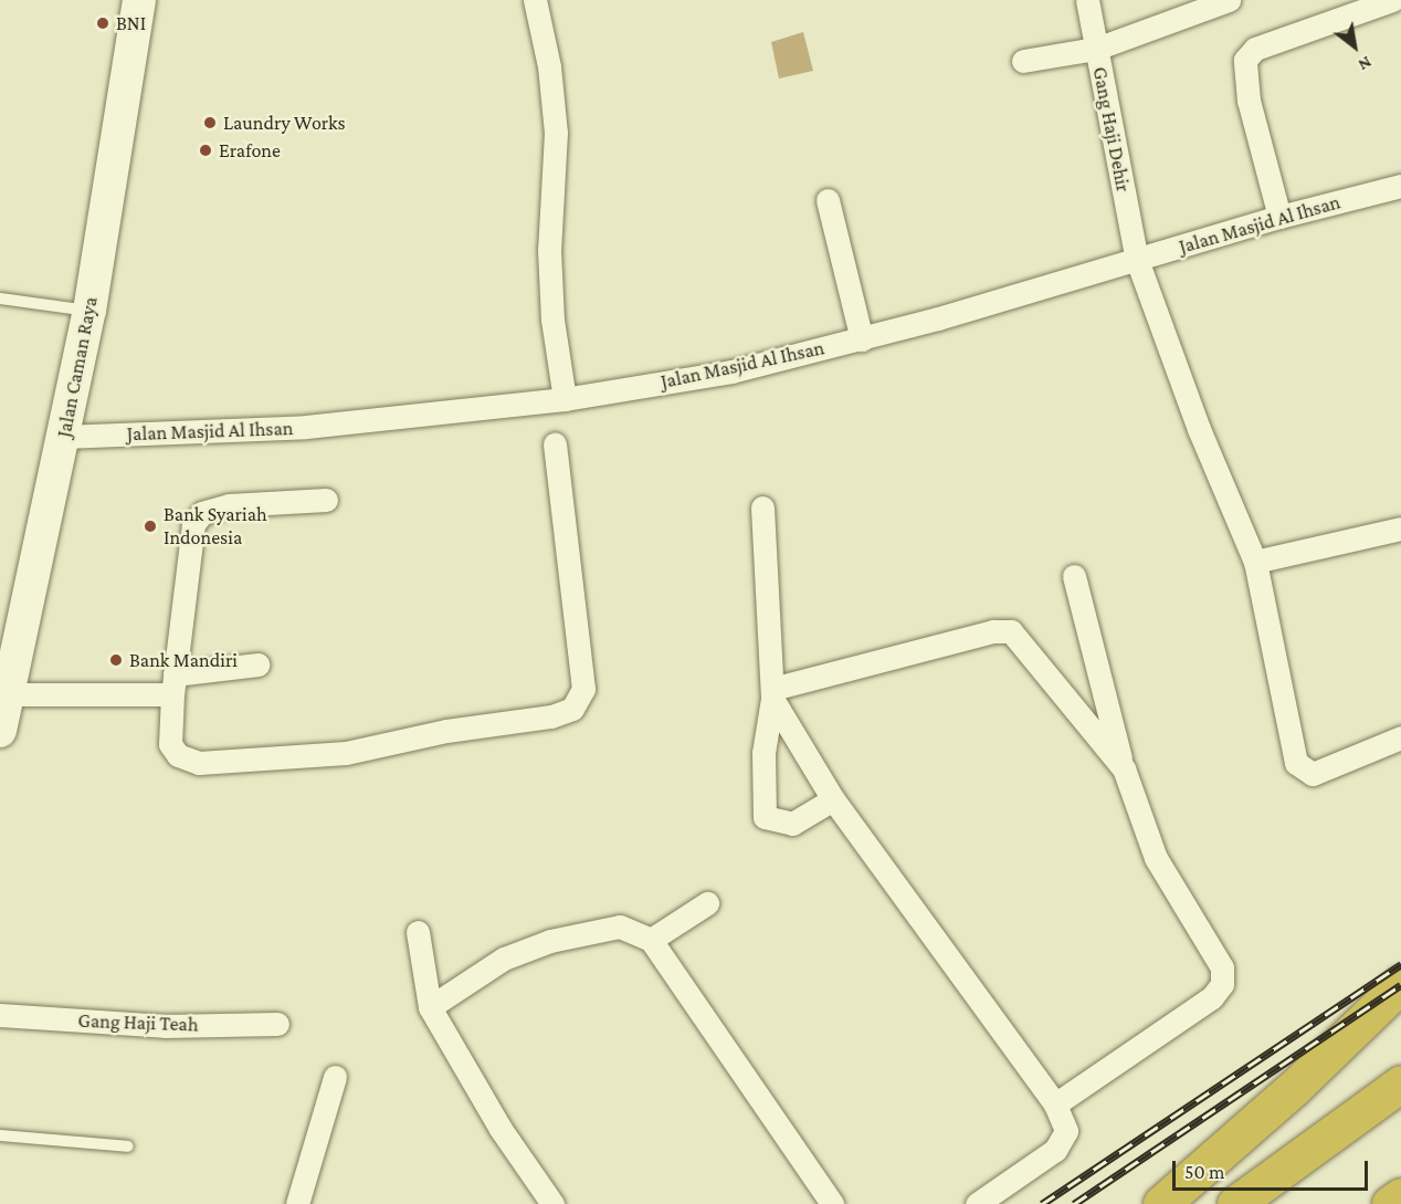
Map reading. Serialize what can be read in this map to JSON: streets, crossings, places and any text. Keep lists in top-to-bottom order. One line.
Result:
{"streets":{"main road":["Jalan Caman Raya"],"street":["Gang Haji Dehir","Jalan Masjid Al Ihsan","Gang Haji Teah"]},"crossings":[["Gang Haji Dehir","Jalan Masjid Al Ihsan"],["Jalan Masjid Al Ihsan","Jalan Caman Raya"]],"places":["BNI","Laundry Works","Erafone","Bank Syariah Indonesia","Bank Mandiri"],"scale_bar":"50 m","north":"bottom right"}
